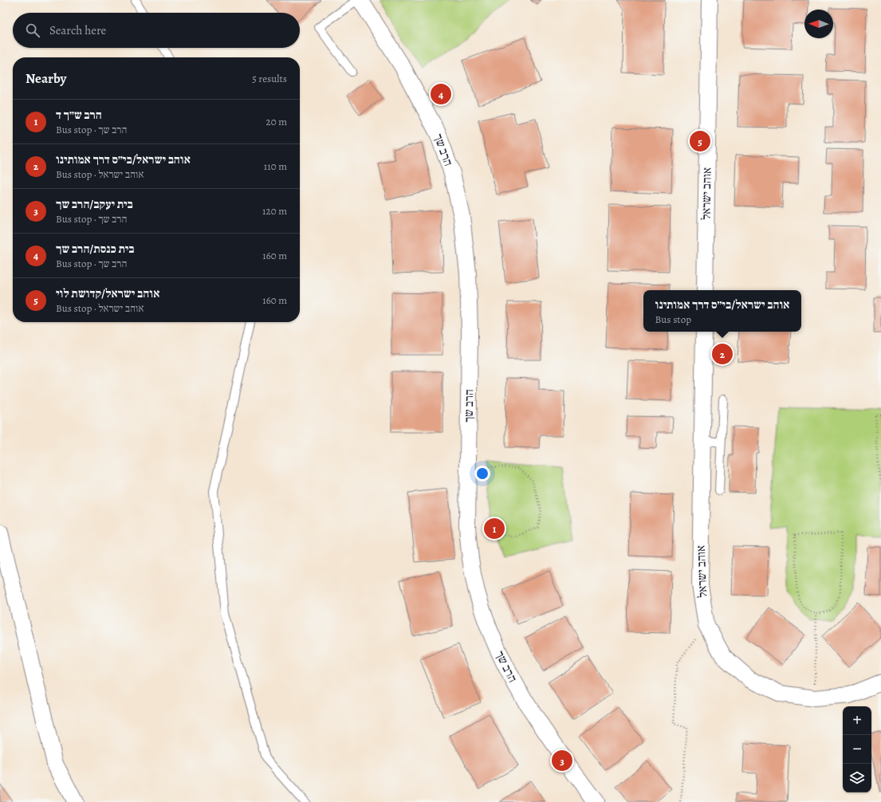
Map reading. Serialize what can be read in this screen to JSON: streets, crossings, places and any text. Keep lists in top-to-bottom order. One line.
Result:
{"streets":{"street":["הרב שך","אוהב ישראל"]},"north":"left","page":{"search":"Search here","heading":["Nearby","5 results"],"pins":["4","5","2","1","3"],"list":[{"mark":"1","name":"הרב ש״ך ד","note":"Bus stop · הרב שך","value":"20 m"},{"mark":"2","name":"אוהב ישראל/בי״ס דרך אמותינו","note":"Bus stop · אוהב ישראל","value":"110 m"},{"mark":"3","name":"בית יעקב/הרב שך","note":"Bus stop · הרב שך","value":"120 m"},{"mark":"4","name":"בית כנסת/הרב שך","note":"Bus stop · הרב שך","value":"160 m"},{"mark":"5","name":"אוהב ישראל/קדושת לוי","note":"Bus stop · אוהב ישראל","value":"160 m"}],"popup":["אוהב ישראל/בי״ס דרך אמותינו","Bus stop"],"map_buttons":["+","−"]}}
